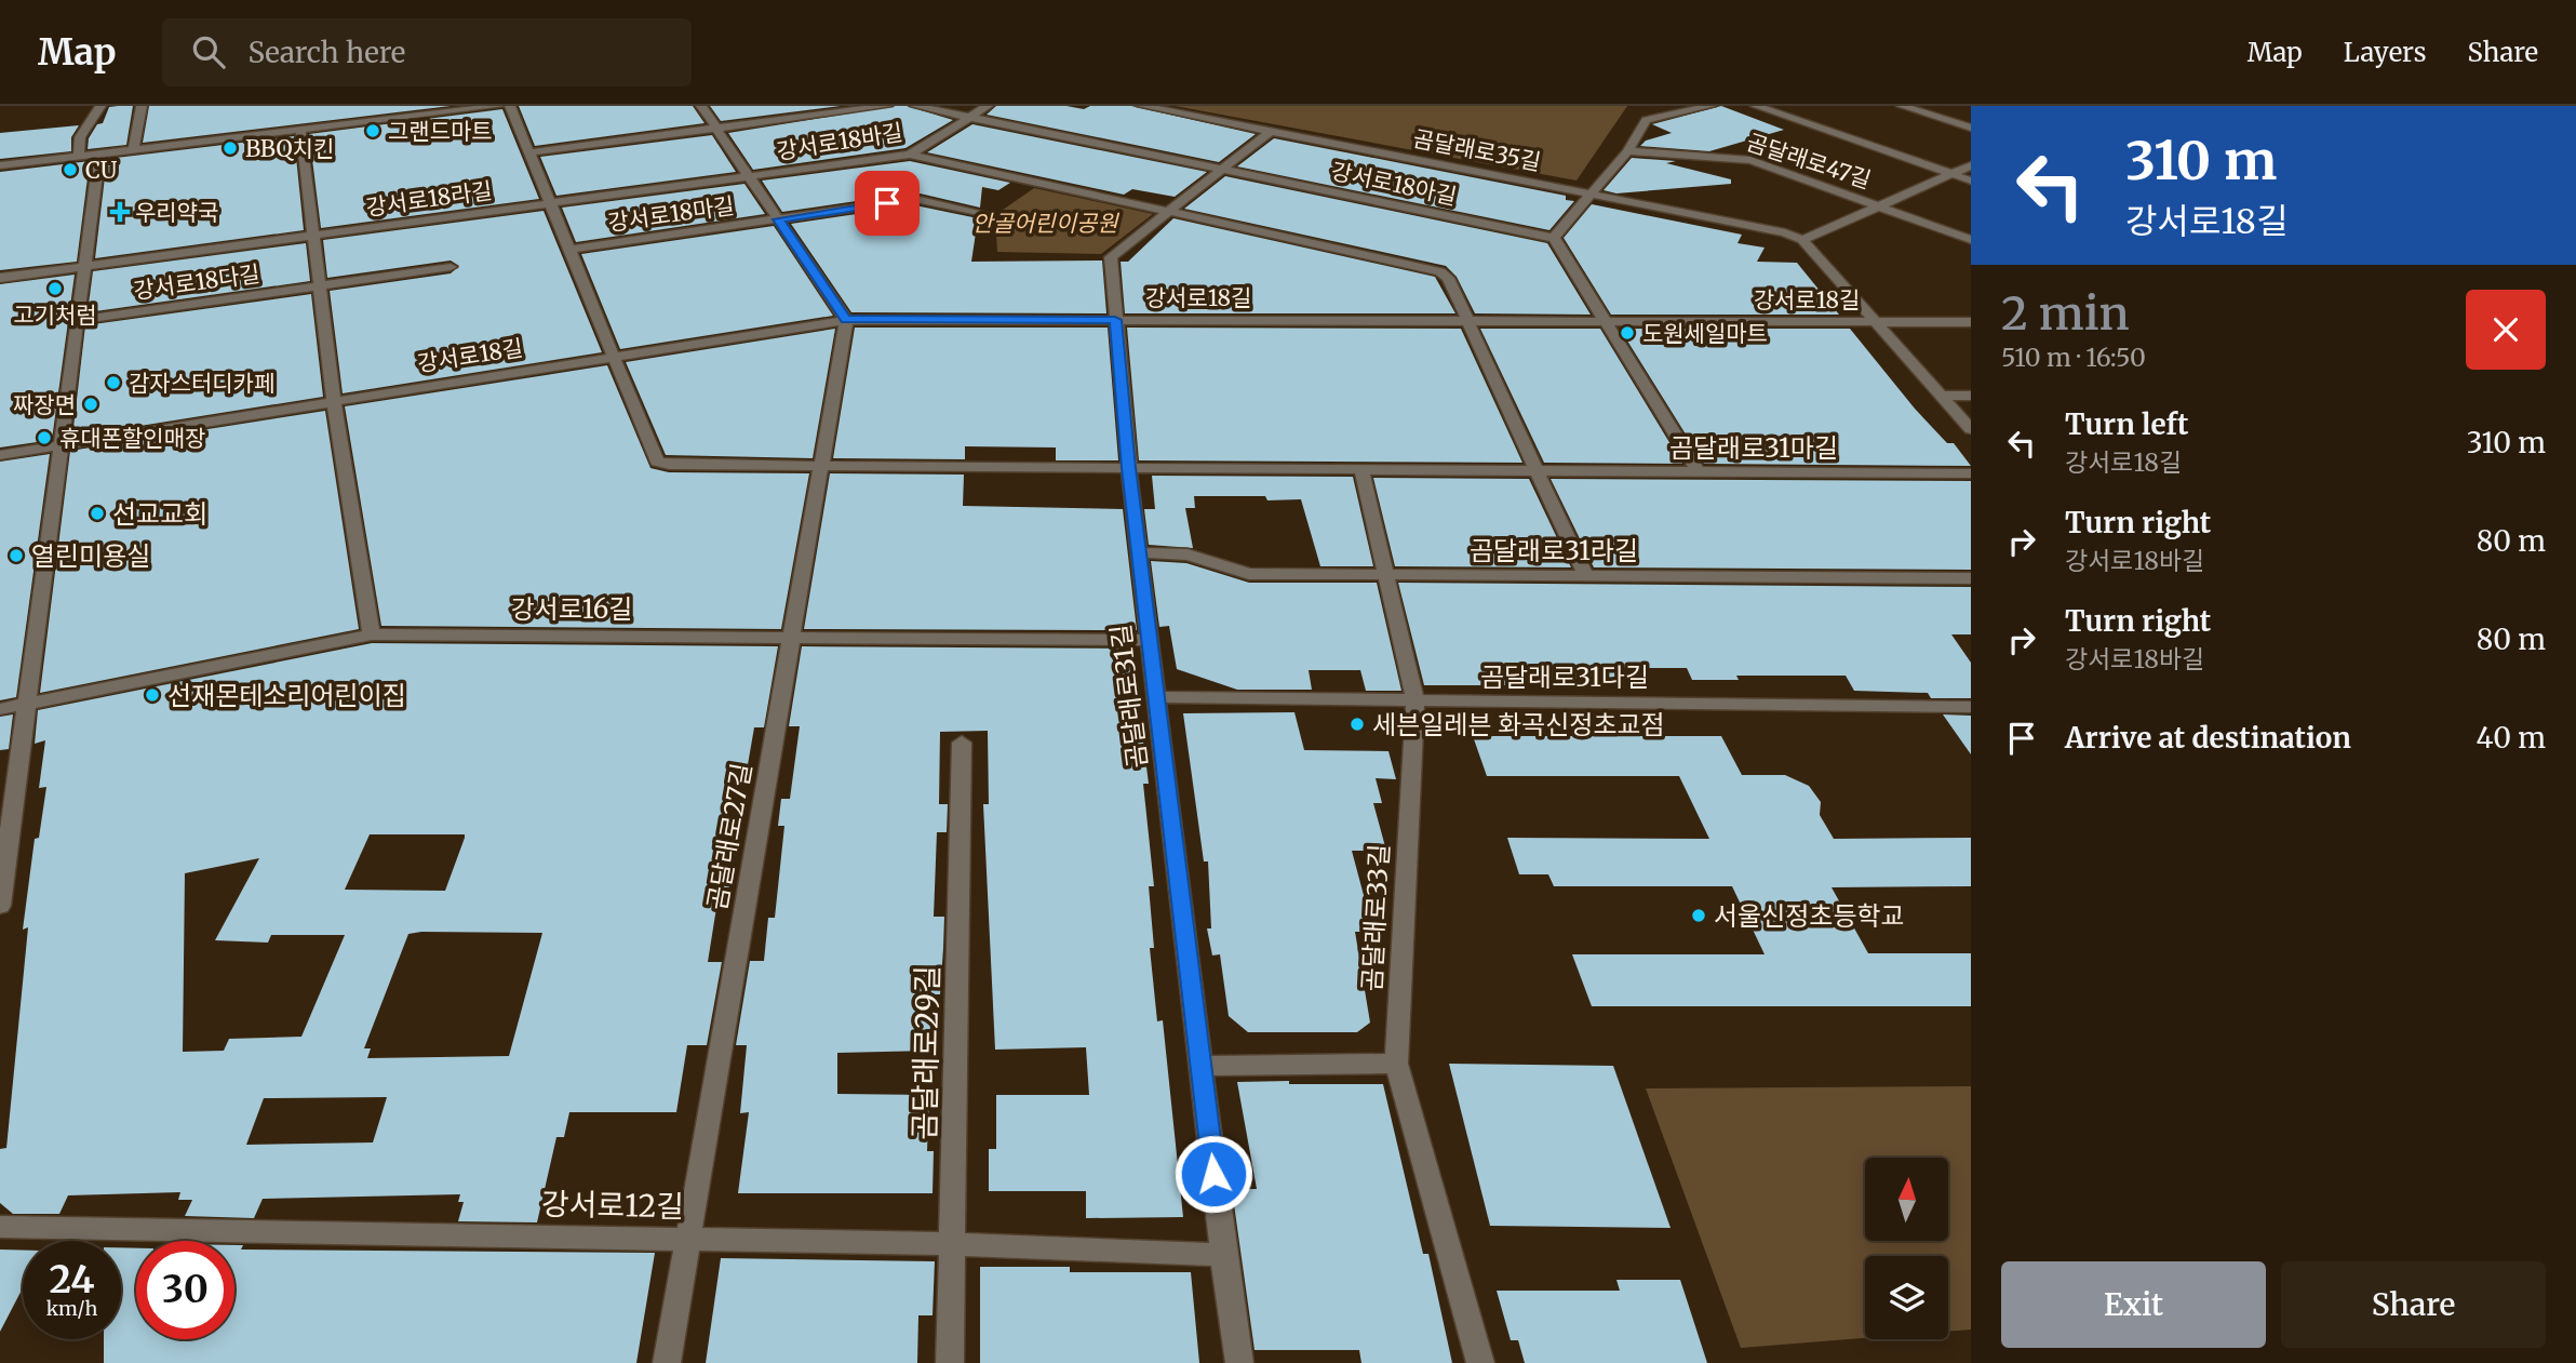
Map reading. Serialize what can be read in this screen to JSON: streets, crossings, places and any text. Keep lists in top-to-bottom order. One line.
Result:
{"streets":{"street":["강서로18바길","곰달래로35길","곰달래로47길","강서로18아길","강서로18라길","강서로18마길","강서로18다길","강서로18길","곰달래로31마길","곰달래로31라길","강서로16길","곰달래로31다길","곰달래로31길","곰달래로27길","곰달래로33길","곰달래로29길","강서로12길"]},"crossings":[["강서로18바길","강서로18아길"],["강서로18바길","강서로18마길"],["강서로18바길","강서로18길"],["강서로18바길","곰달래로27길"],["강서로18라길","강서로18마길"],["강서로18라길","강서로18다길"],["강서로18길","곰달래로31길"],["강서로18길","곰달래로27길"],["곰달래로31마길","곰달래로31길"],["곰달래로31마길","곰달래로33길"],["곰달래로31라길","곰달래로31길"],["곰달래로31라길","곰달래로33길"],["강서로16길","곰달래로31길"],["강서로16길","곰달래로27길"],["곰달래로31다길","곰달래로31길"],["곰달래로31다길","곰달래로33길"],["곰달래로31길","강서로12길"],["곰달래로27길","강서로12길"],["곰달래로29길","강서로12길"]],"parks":["안골어린이공원"],"places":{"other":["그랜드마트","BBQ치킨","CU","고기처럼","도원세일마트","감자스터디카페","짜장면","휴대폰할인매장","선교교회","열린미용실","선재몬테소리어린이집","세븐일레븐 화곡신정초교점","서울신정초등학교"],"health":["우리약국"]},"north":"top","page":{"header":"Map","search":"Search here","nav":["Map","Layers","Share"],"turn":["310 m","강서로18길"],"heading":["2 min","510 m · 16:50"],"list":[{"name":"Turn left","note":"강서로18길","value":"310 m"},{"name":"Turn right","note":"강서로18바길","value":"80 m"},{"name":"Turn right","note":"강서로18바길","value":"80 m"},{"name":"Arrive at destination","value":"40 m"}],"speed":"24 km/h","limit":"30","buttons":["Exit","Share"]}}
